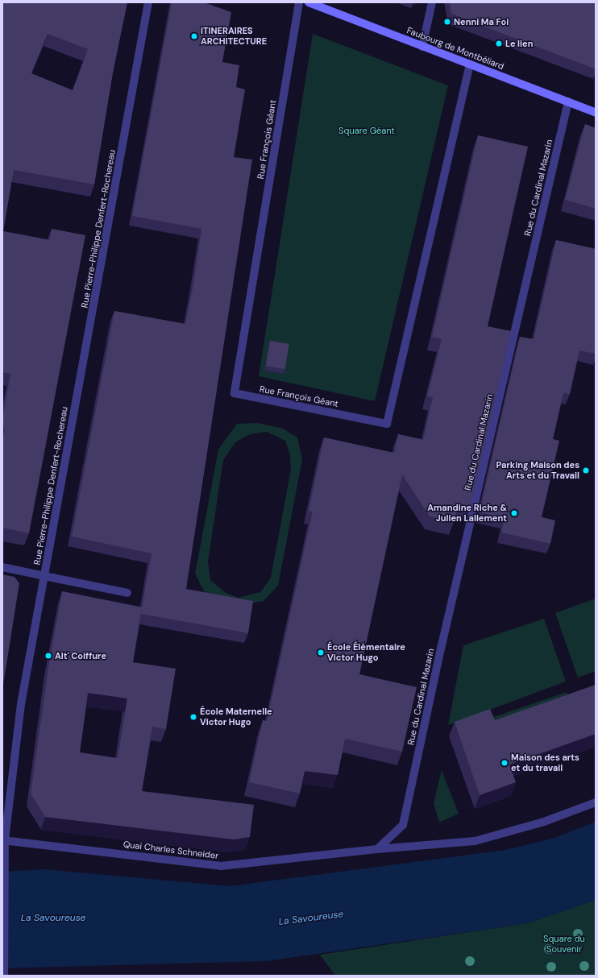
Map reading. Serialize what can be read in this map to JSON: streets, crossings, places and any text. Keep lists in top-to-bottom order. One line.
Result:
{"streets":{"main road":["Faubourg de Montbéliard"],"street":["Rue François Géant","Rue du Cardinal Mazarin","Rue Pierre-Philippe Denfert-Rochereau","Quai Charles Schneider"]},"crossings":[["Faubourg de Montbéliard","Rue François Géant"],["Faubourg de Montbéliard","Rue du Cardinal Mazarin"],["Rue du Cardinal Mazarin","Quai Charles Schneider"],["Rue Pierre-Philippe Denfert-Rochereau","Quai Charles Schneider"]],"water":["La Savoureuse"],"parks":["Square Géant","Square du Souvenir"],"places":["Nenni Ma Foi","ITINERAIRES ARCHITECTURE","Le lien","Parking Maison des Arts et du Travail","Amandine Riche & Julien Lallement","École Élémentaire Victor Hugo","Alt' Coiffure","École Maternelle Victor Hugo","Maison des arts et du travail"]}
